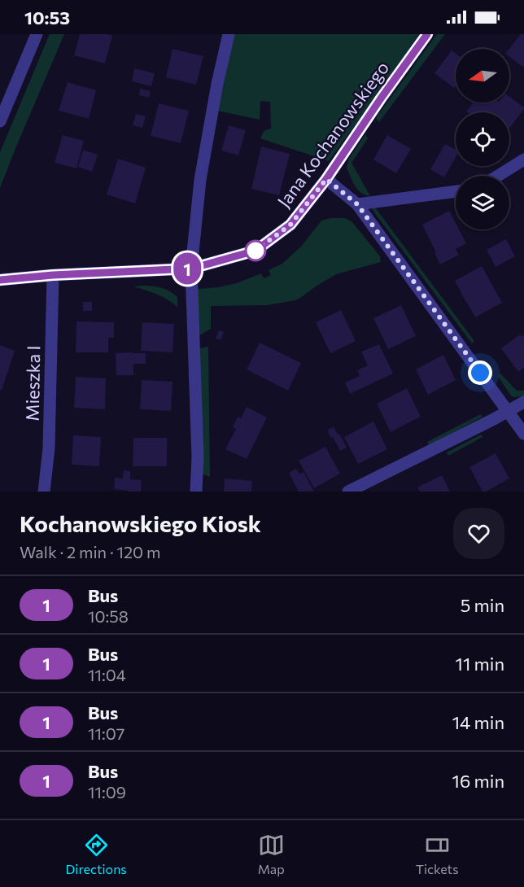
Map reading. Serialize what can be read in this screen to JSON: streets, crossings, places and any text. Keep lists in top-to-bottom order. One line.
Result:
{"streets":{"street":["Jana Kochanowskiego","Mieszka I"]},"crossings":[["Jana Kochanowskiego","Mieszka I"]],"lines":["bus line 1"],"north":"left","page":{"status":"10:53","on_map":"1","heading":["Kochanowskiego Kiosk","Walk · 2 min · 120 m"],"list":[{"mark":"1","name":"Bus","note":"10:58","value":"5 min"},{"mark":"1","name":"Bus","note":"11:04","value":"11 min"},{"mark":"1","name":"Bus","note":"11:07","value":"14 min"},{"mark":"1","name":"Bus","note":"11:09","value":"16 min"}],"tabs":["Directions","Map","Tickets"]}}
